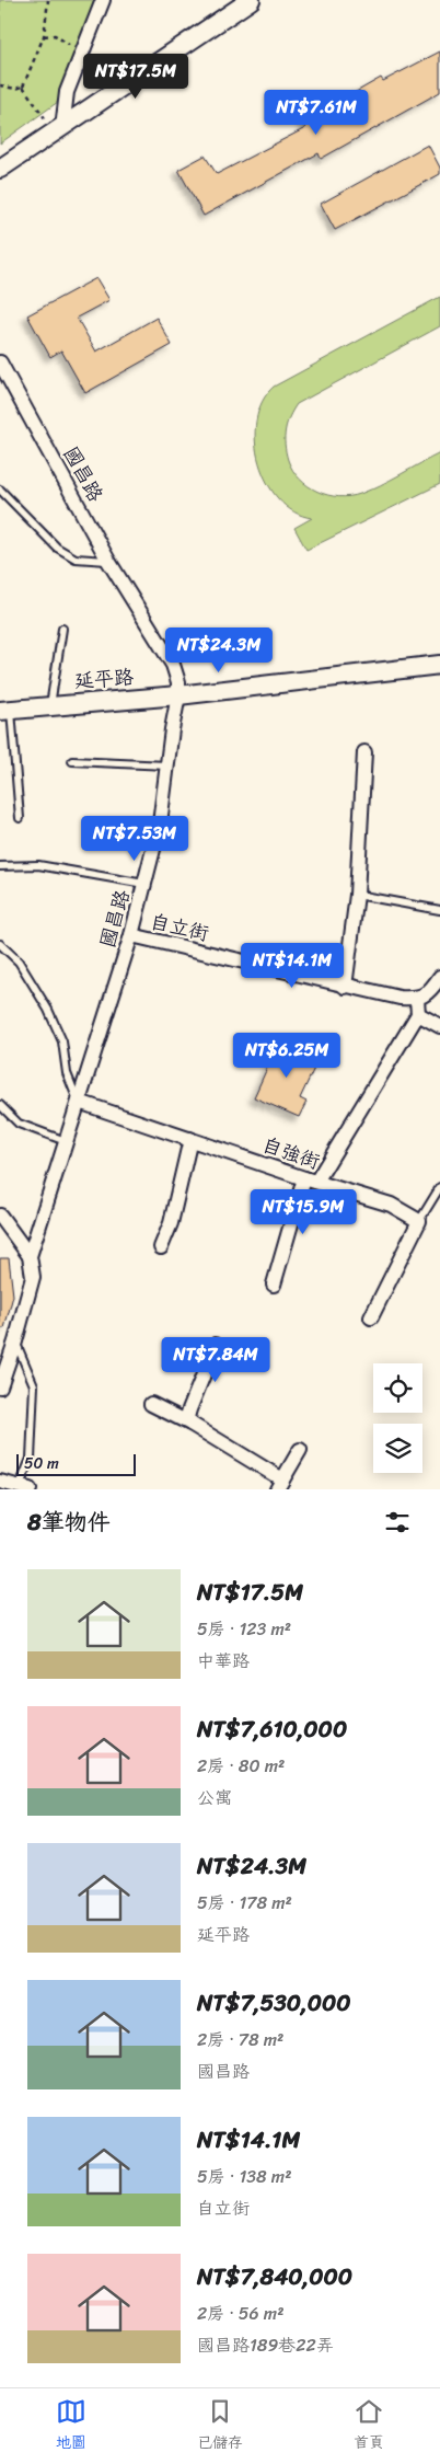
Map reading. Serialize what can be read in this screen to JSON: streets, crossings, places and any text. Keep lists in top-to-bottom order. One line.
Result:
{"streets":{"street":["國昌路","延平路","自立街","自強街"]},"crossings":[["國昌路","延平路"],["國昌路","自立街"],["國昌路","自強街"]],"scale_bar":"50 m","page":{"price":["NT$17.5M","NT$7.61M","NT$24.3M","NT$7.53M","NT$14.1M","NT$6.25M","NT$15.9M","NT$7.84M"],"scale":"50 m","heading":"8筆物件","list":[{"name":"NT$17.5M","note":"5房 · 123 m² · 中華路"},{"name":"NT$7,610,000","note":"2房 · 80 m² · 公寓"},{"name":"NT$24.3M","note":"5房 · 178 m² · 延平路"},{"name":"NT$7,530,000","note":"2房 · 78 m² · 國昌路"},{"name":"NT$14.1M","note":"5房 · 138 m² · 自立街"},{"name":"NT$7,840,000","note":"2房 · 56 m² · 國昌路189巷22弄"}],"tabs":["地圖","已儲存","首頁"]}}
